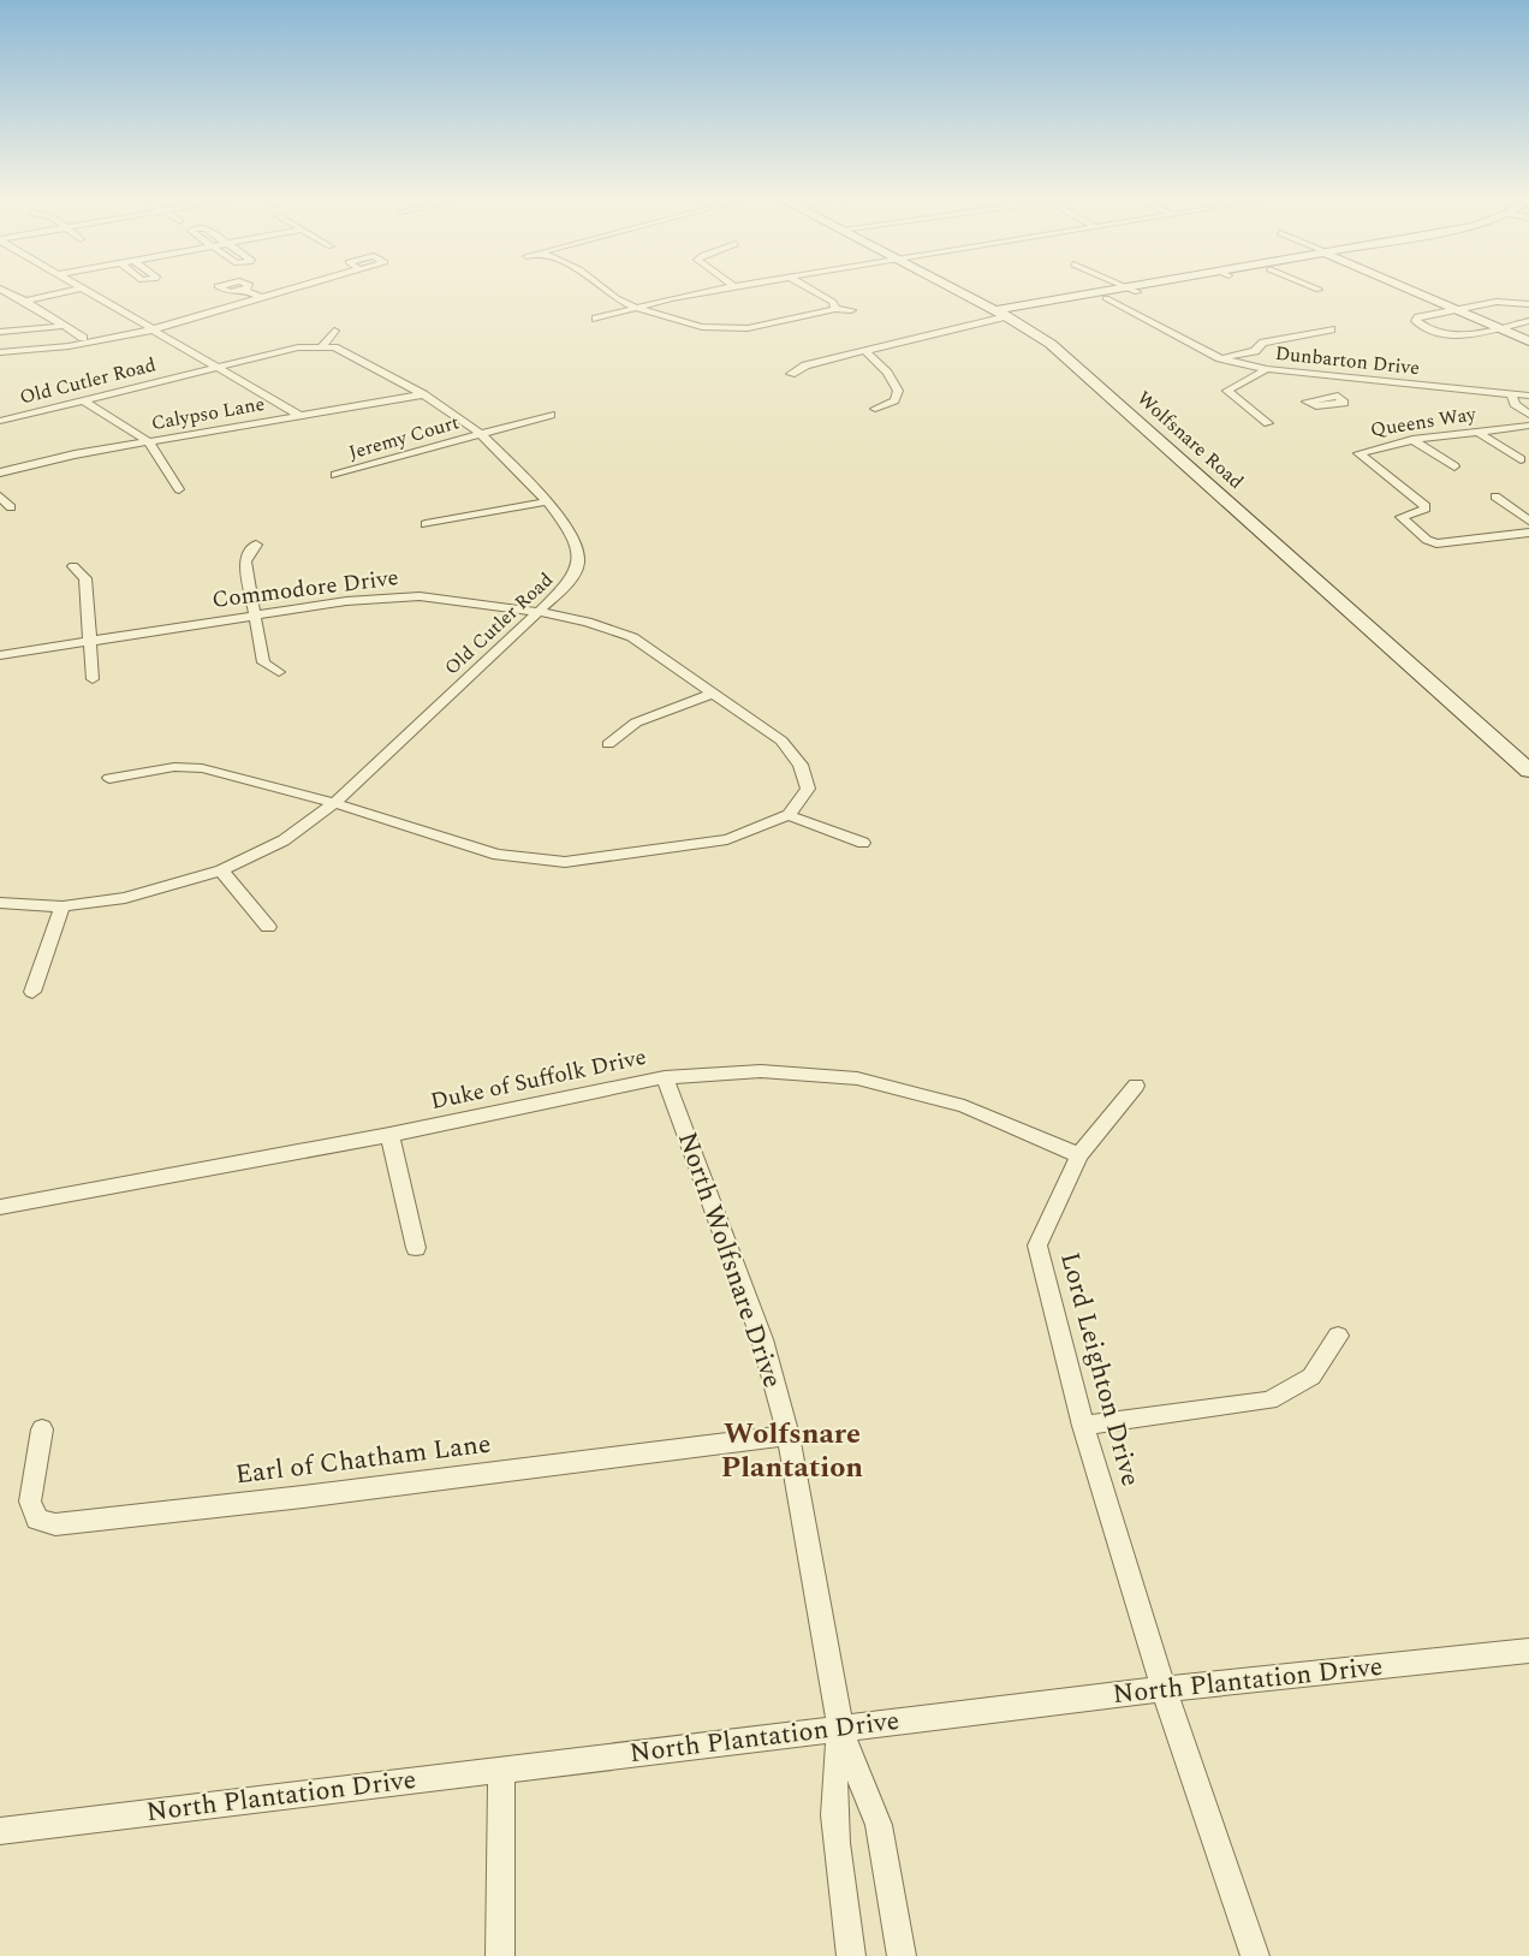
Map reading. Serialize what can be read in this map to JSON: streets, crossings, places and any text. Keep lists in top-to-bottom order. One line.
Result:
{"streets":{"street":["Dunbarton Drive","Old Cutler Road","Calypso Lane","Queens Way","Jeremy Court","Wolfsnare Road","Commodore Drive","Duke of Suffolk Drive","North Wolfsnare Drive","Lord Leighton Drive","Earl of Chatham Lane","North Plantation Drive"]},"crossings":[["Old Cutler Road","Calypso Lane"],["Old Cutler Road","Jeremy Court"],["Old Cutler Road","Commodore Drive"],["Duke of Suffolk Drive","North Wolfsnare Drive"],["Duke of Suffolk Drive","Lord Leighton Drive"],["North Wolfsnare Drive","Earl of Chatham Lane"],["North Wolfsnare Drive","North Plantation Drive"],["Lord Leighton Drive","North Plantation Drive"]],"districts":["Wolfsnare Plantation"]}
